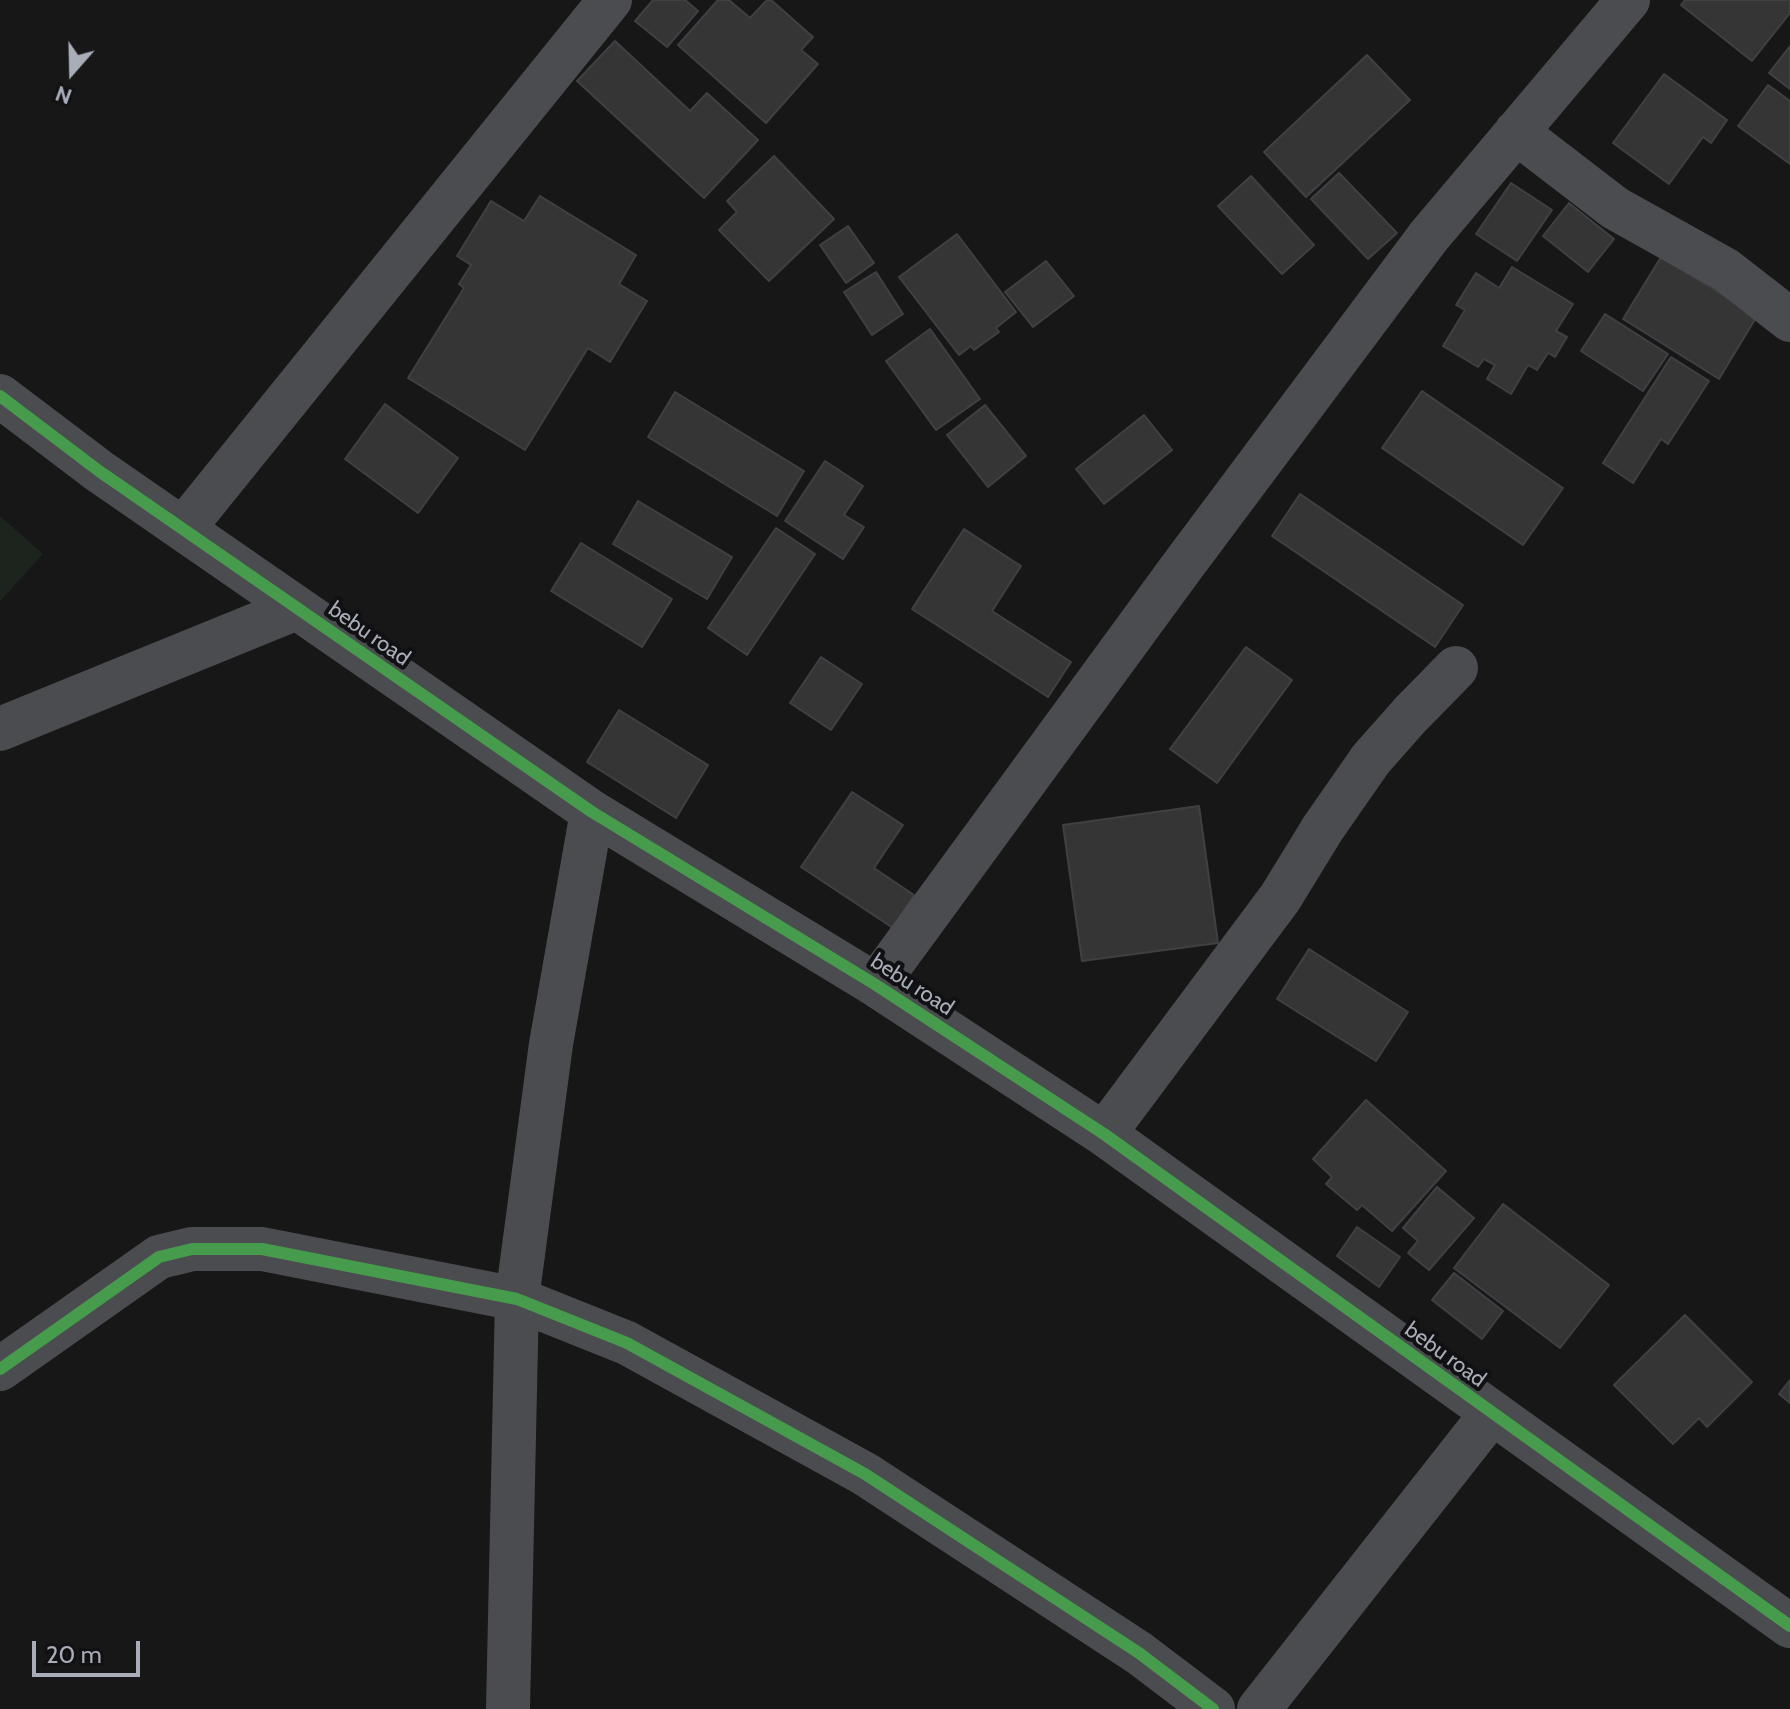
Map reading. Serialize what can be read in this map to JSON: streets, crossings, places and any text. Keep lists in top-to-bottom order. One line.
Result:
{"streets":{"street":["bebu road"]},"scale_bar":"20 m","north":"bottom"}
